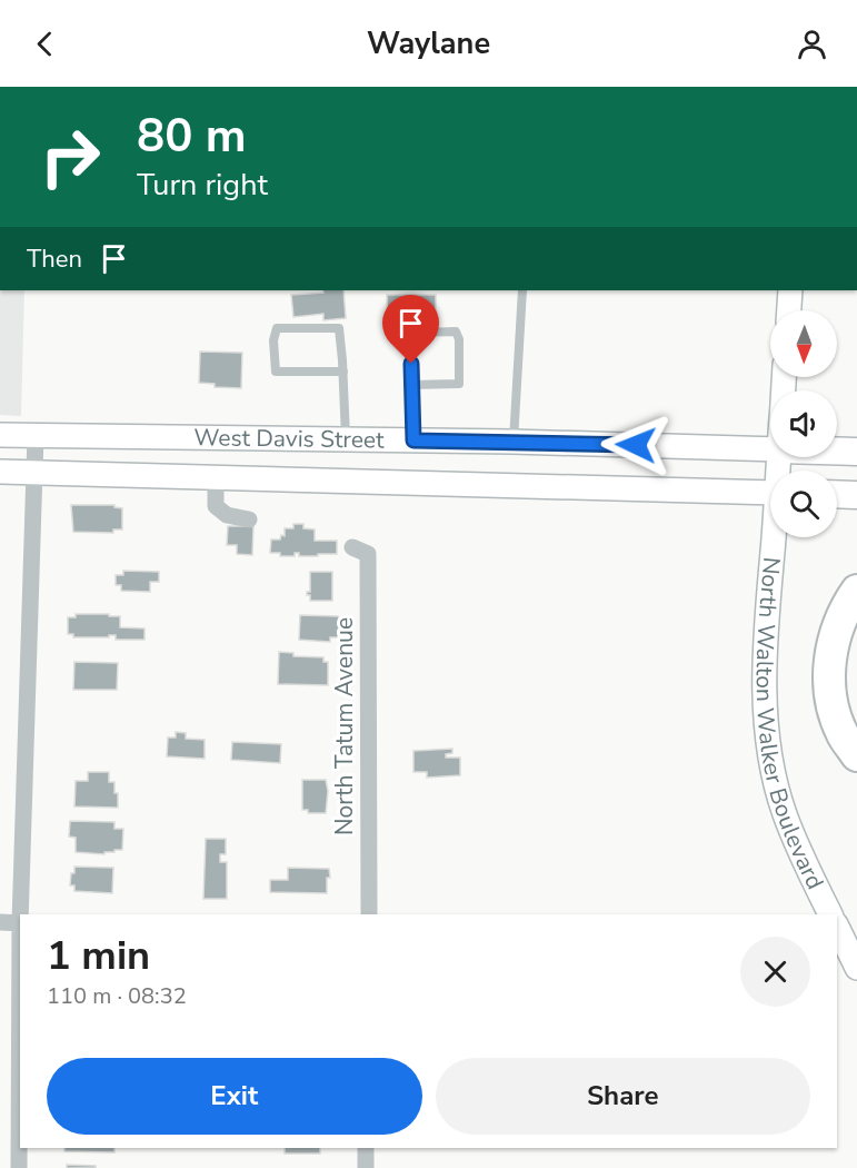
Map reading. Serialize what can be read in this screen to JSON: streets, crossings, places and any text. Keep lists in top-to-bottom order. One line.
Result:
{"streets":{"main road":["West Davis Street","North Walton Walker Boulevard"],"street":["North Tatum Avenue"]},"north":"bottom","page":{"header":"Waylane","turn":["80 m","Turn right"],"then":"Then","heading":["1 min","110 m · 08:32"],"buttons":["Exit","Share"]}}
